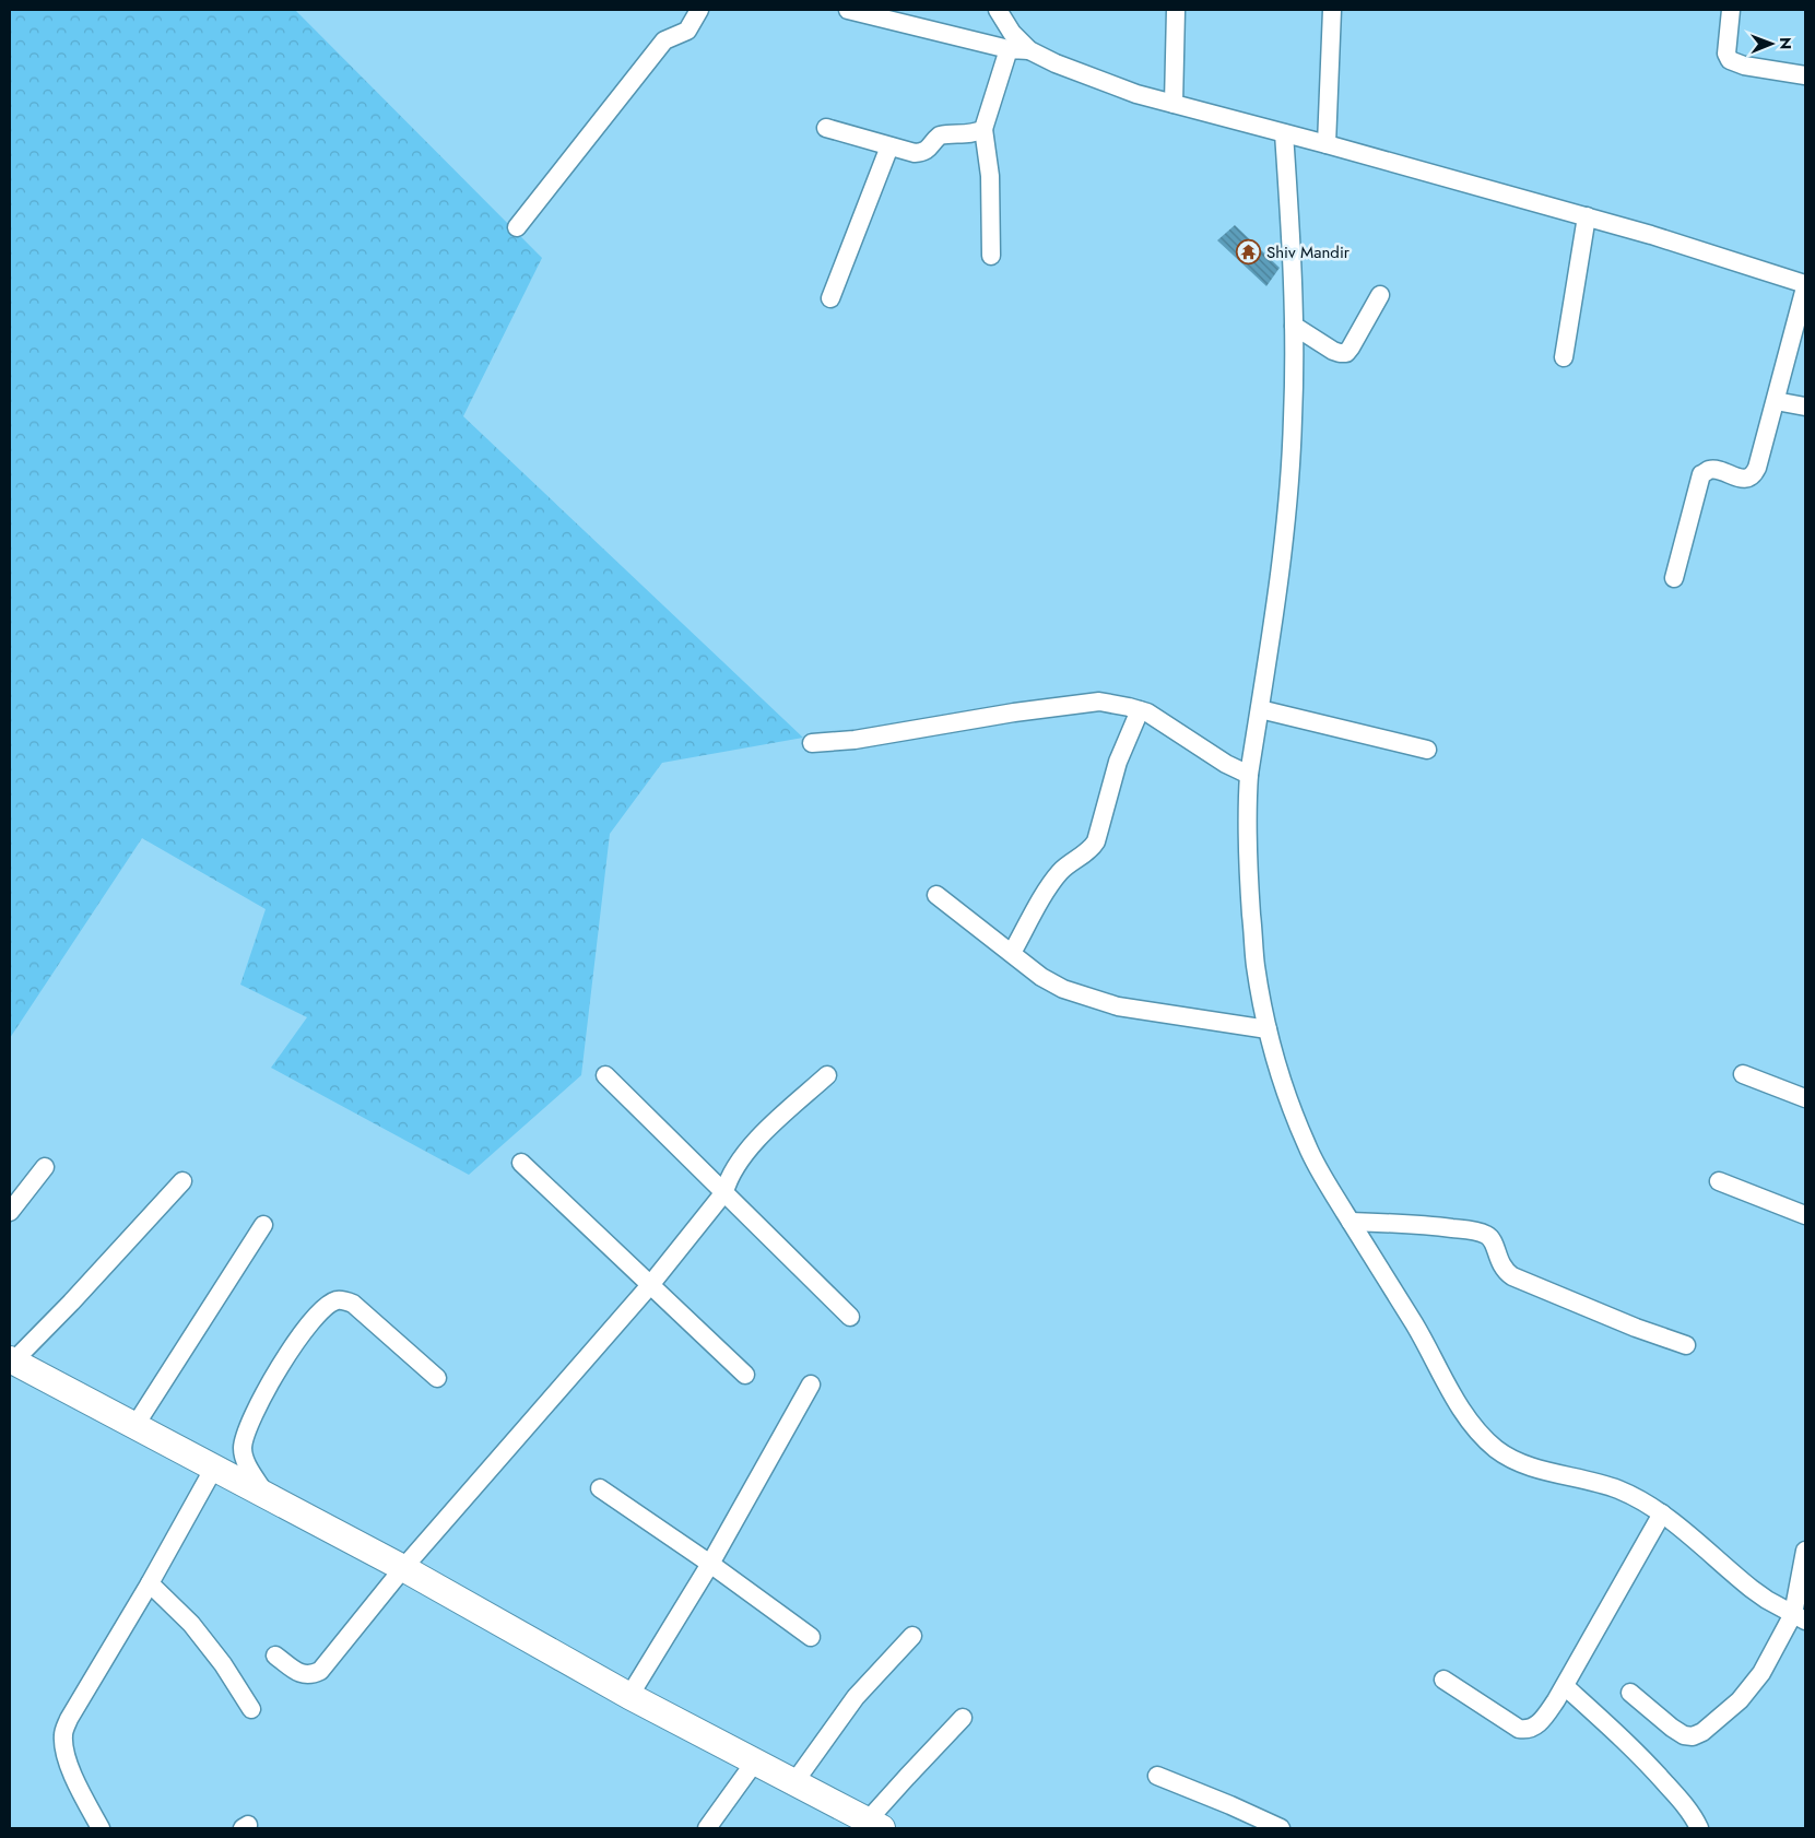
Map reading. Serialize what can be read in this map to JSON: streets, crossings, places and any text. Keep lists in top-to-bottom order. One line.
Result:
{"places":{"temple":["Shiv Mandir"]},"north":"right"}
